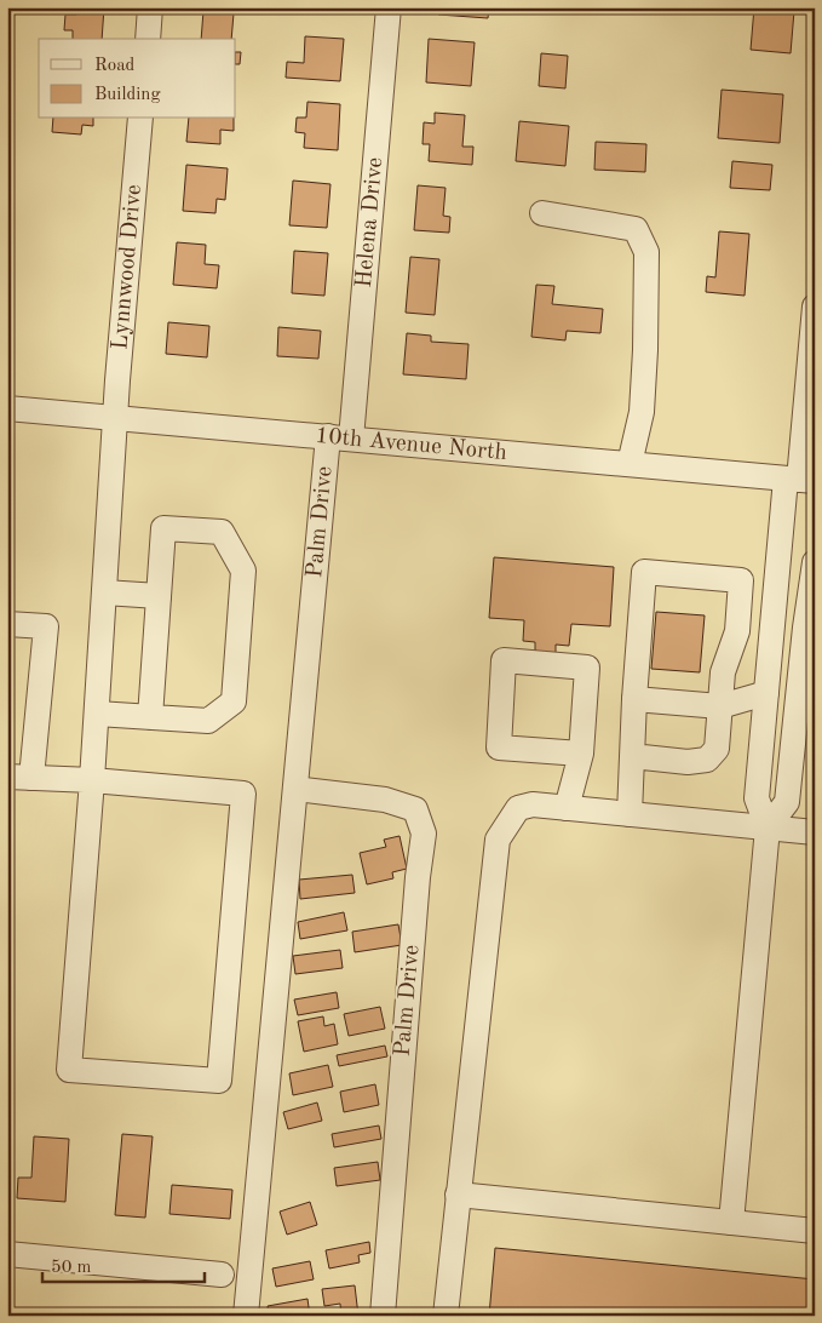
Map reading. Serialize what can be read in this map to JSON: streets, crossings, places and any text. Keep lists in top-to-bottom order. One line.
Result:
{"streets":{"street":["Helena Drive","Lynnwood Drive","10th Avenue North","Palm Drive"]},"crossings":[["Helena Drive","10th Avenue North"],["Helena Drive","Palm Drive"],["Lynnwood Drive","10th Avenue North"],["10th Avenue North","Palm Drive"]],"legend":["Road","Building"],"scale_bar":"50 m"}
